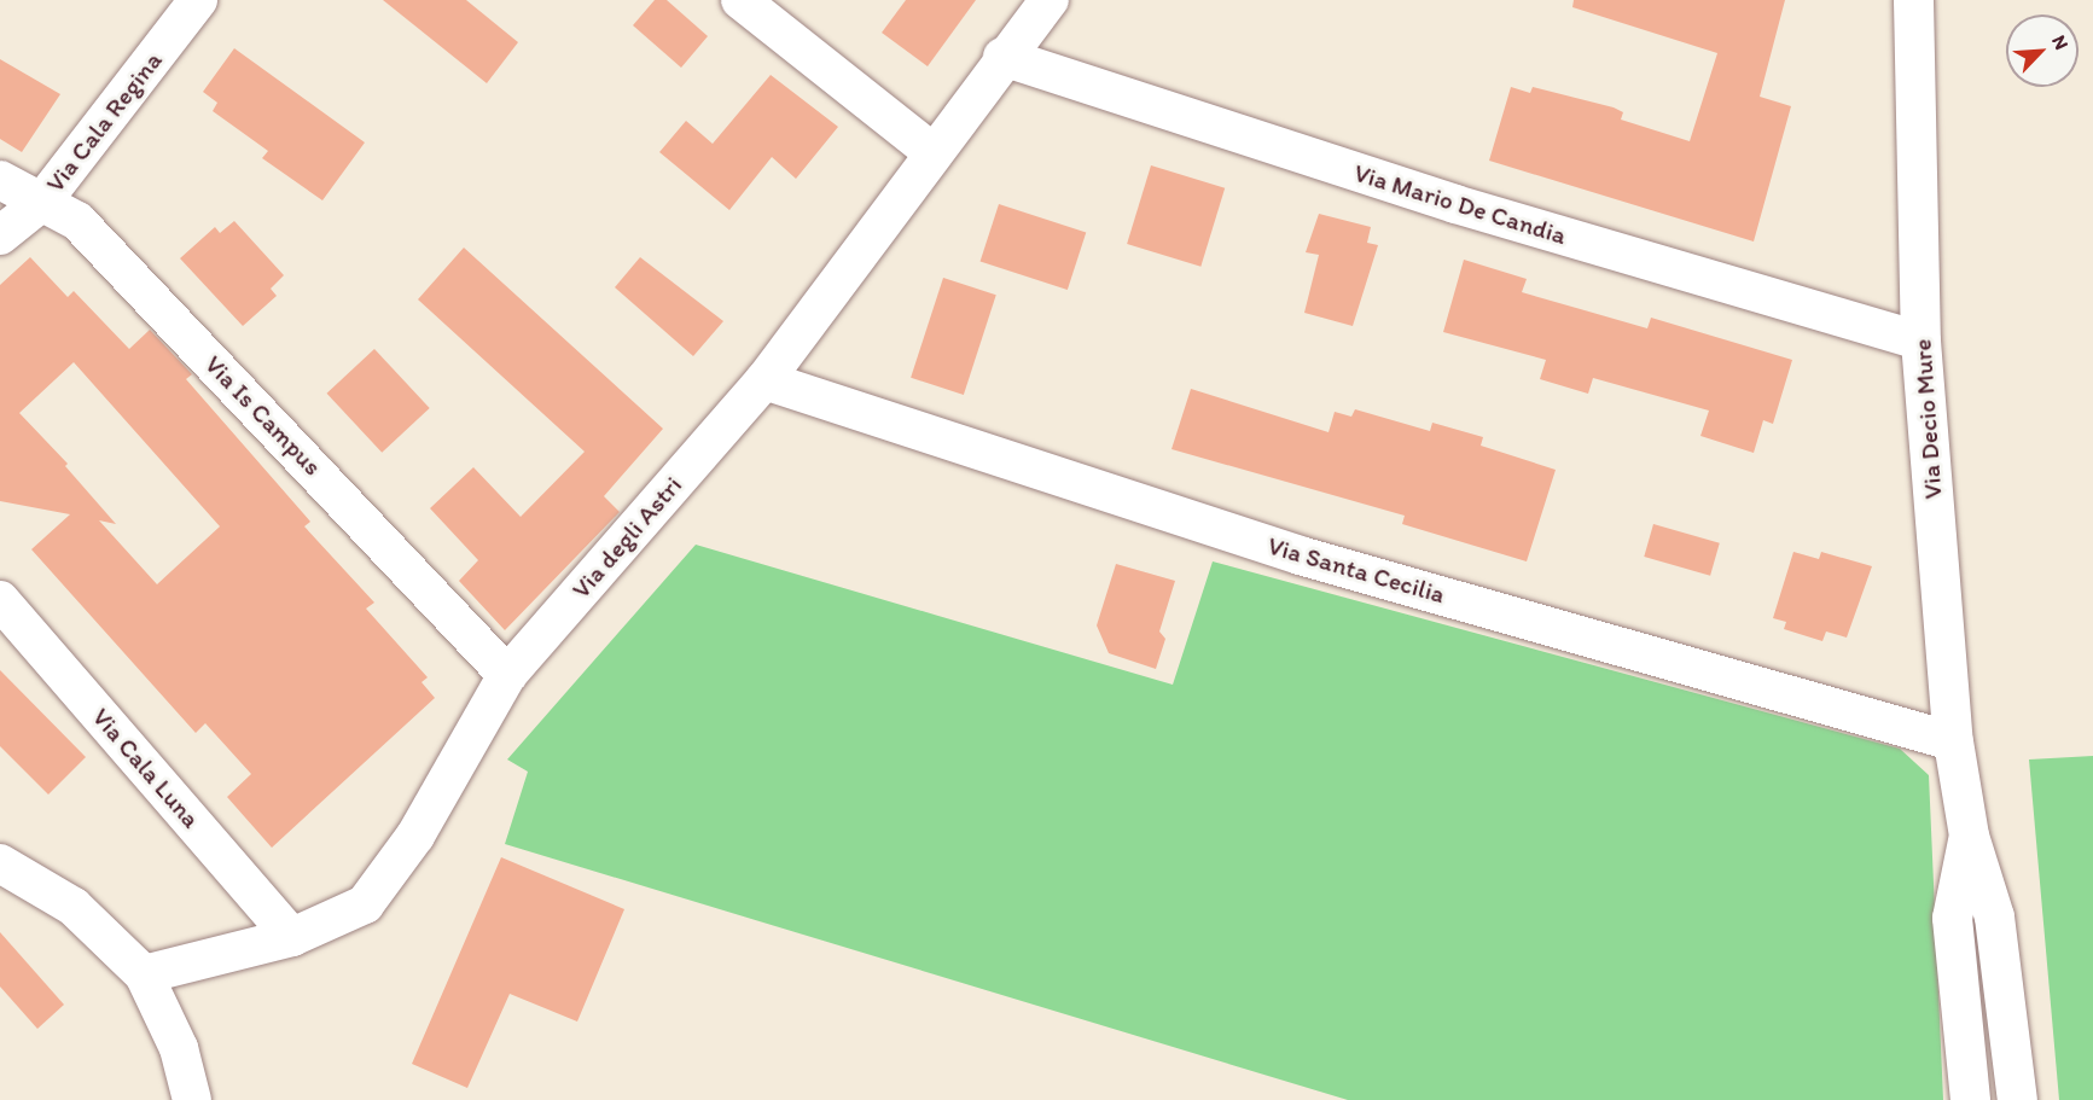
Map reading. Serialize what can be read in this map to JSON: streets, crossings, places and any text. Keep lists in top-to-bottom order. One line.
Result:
{"streets":{"street":["Via Cala Regina","Via Mario De Candia","Via Is Campus","Via Decio Mure","Via degli Astri","Via Santa Cecilia","Via Cala Luna"]},"crossings":[["Via Cala Regina","Via Is Campus"],["Via Mario De Candia","Via Decio Mure"],["Via Mario De Candia","Via degli Astri"],["Via Is Campus","Via degli Astri"],["Via Decio Mure","Via Santa Cecilia"],["Via degli Astri","Via Santa Cecilia"],["Via degli Astri","Via Cala Luna"]],"north":"top right"}
